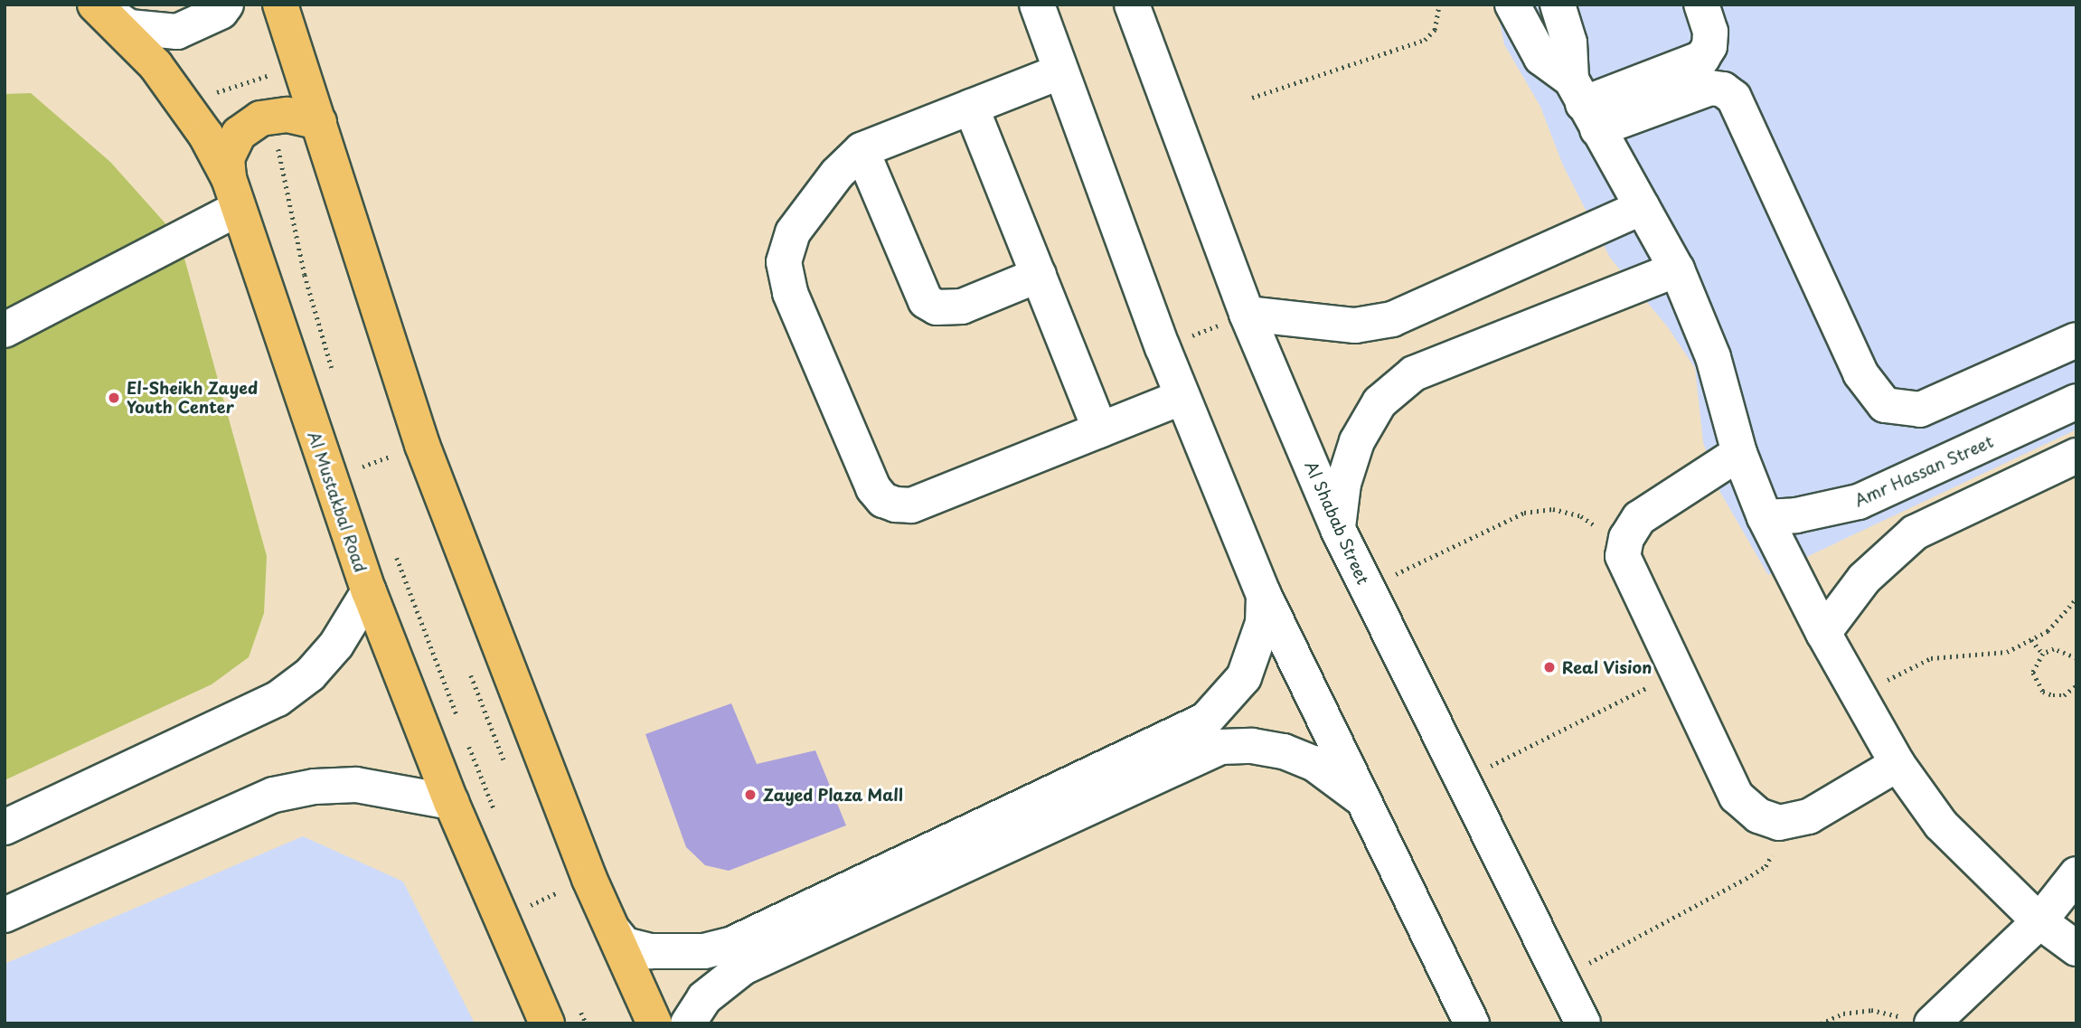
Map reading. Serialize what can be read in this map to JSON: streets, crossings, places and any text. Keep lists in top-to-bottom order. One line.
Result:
{"streets":{"main road":["Al Mustakbal Road"],"street":["Amr Hassan Street","Al Shabab Street"]},"places":["El-Sheikh Zayed Youth Center","Real Vision","Zayed Plaza Mall"]}
